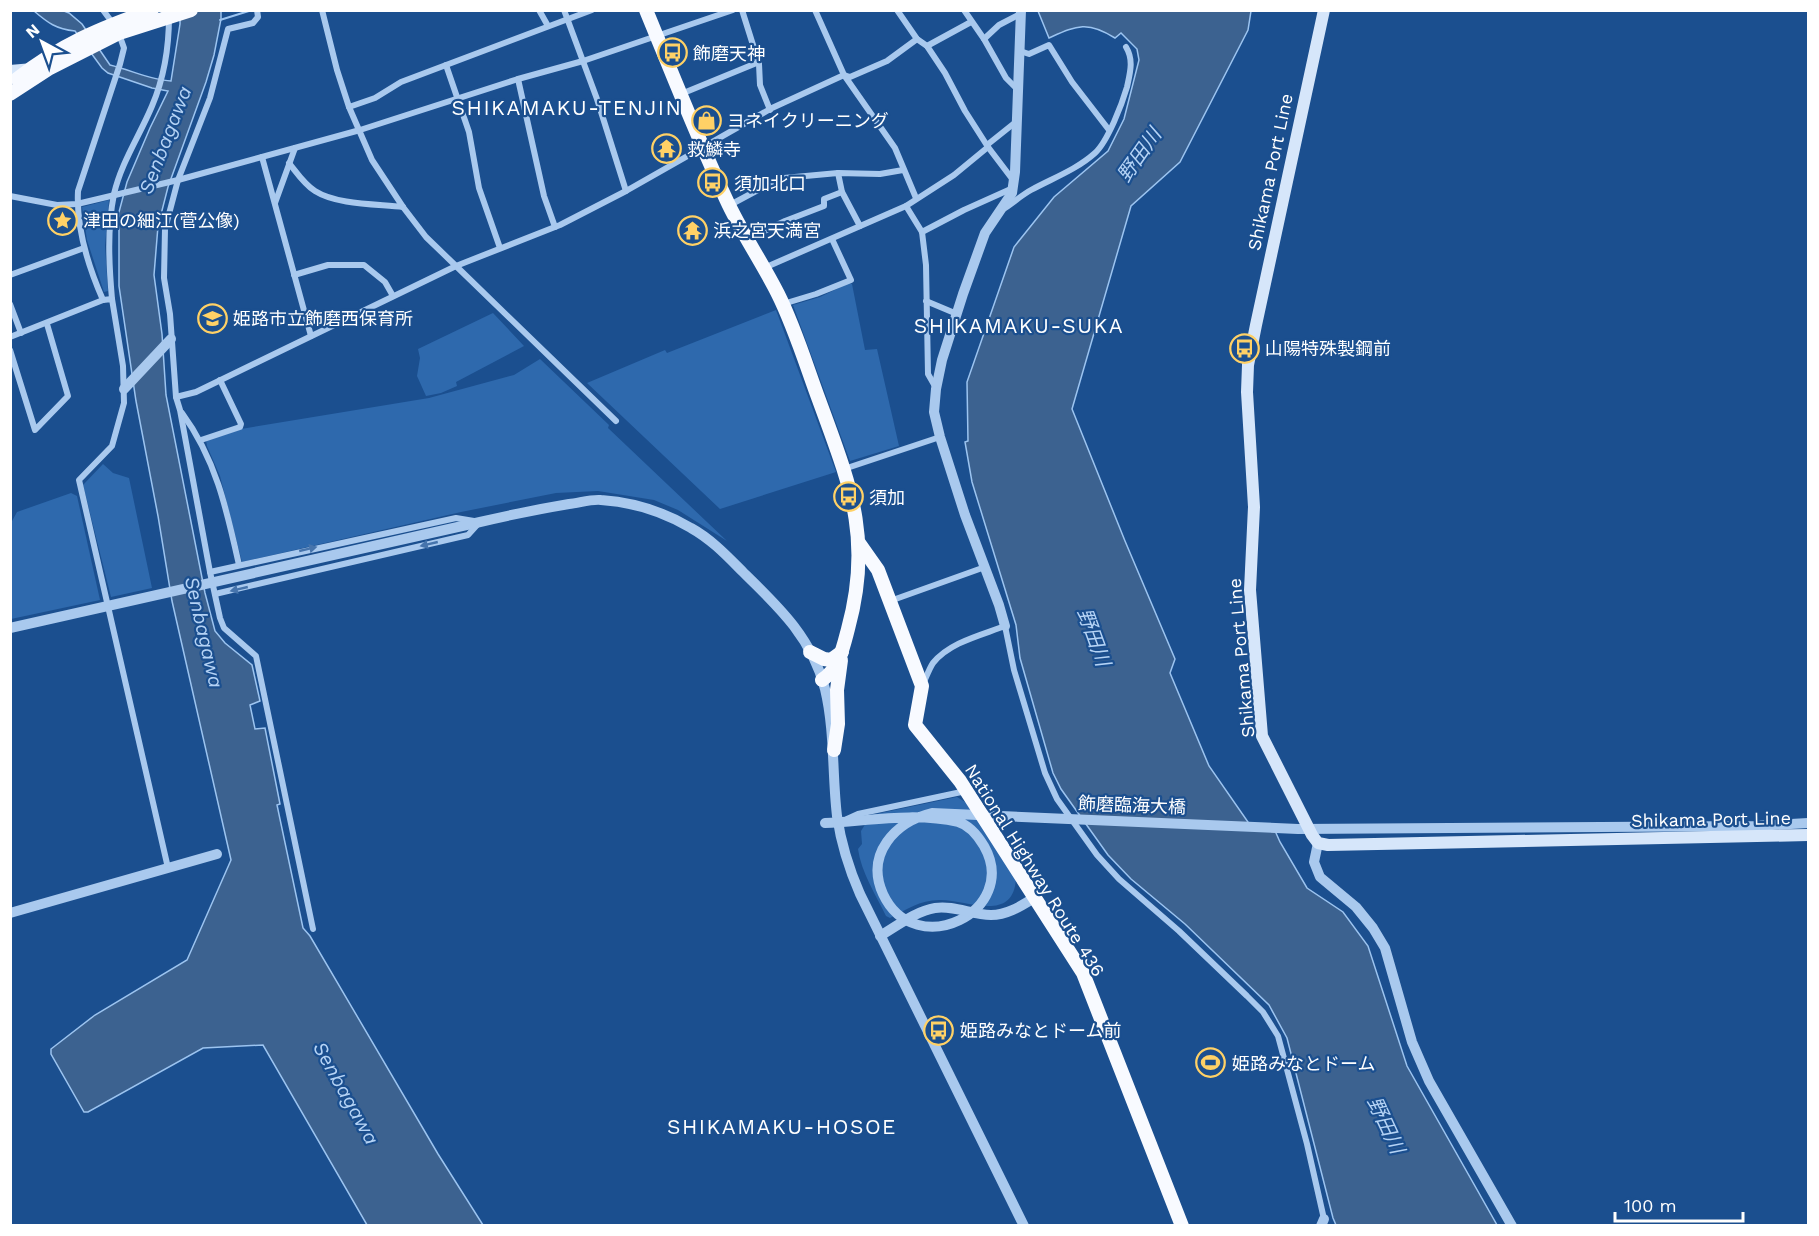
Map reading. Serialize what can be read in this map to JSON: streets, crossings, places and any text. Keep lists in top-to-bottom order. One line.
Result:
{"streets":{"highway":["National Highway Route 436"],"main road":["Shikama Port Line"],"street":["飾磨臨海大橋"]},"districts":["SHIKAMAKU-TENJIN","SHIKAMAKU-SUKA","SHIKAMAKU-HOSOE"],"water":["Senbagawa","野田川"],"places":{"bus stop":["飾磨天神","須加北口","山陽特殊製鋼前","須加","姫路みなとドーム前"],"shop":["ヨネイクリーニング"],"temple":["救鱗寺","浜之宮天満宮"],"place":["津田の細江(菅公像)"],"school or university":["姫路市立飾磨西保育所"],"sports":["姫路みなとドーム"]},"scale_bar":"100 m","north":"top left"}
